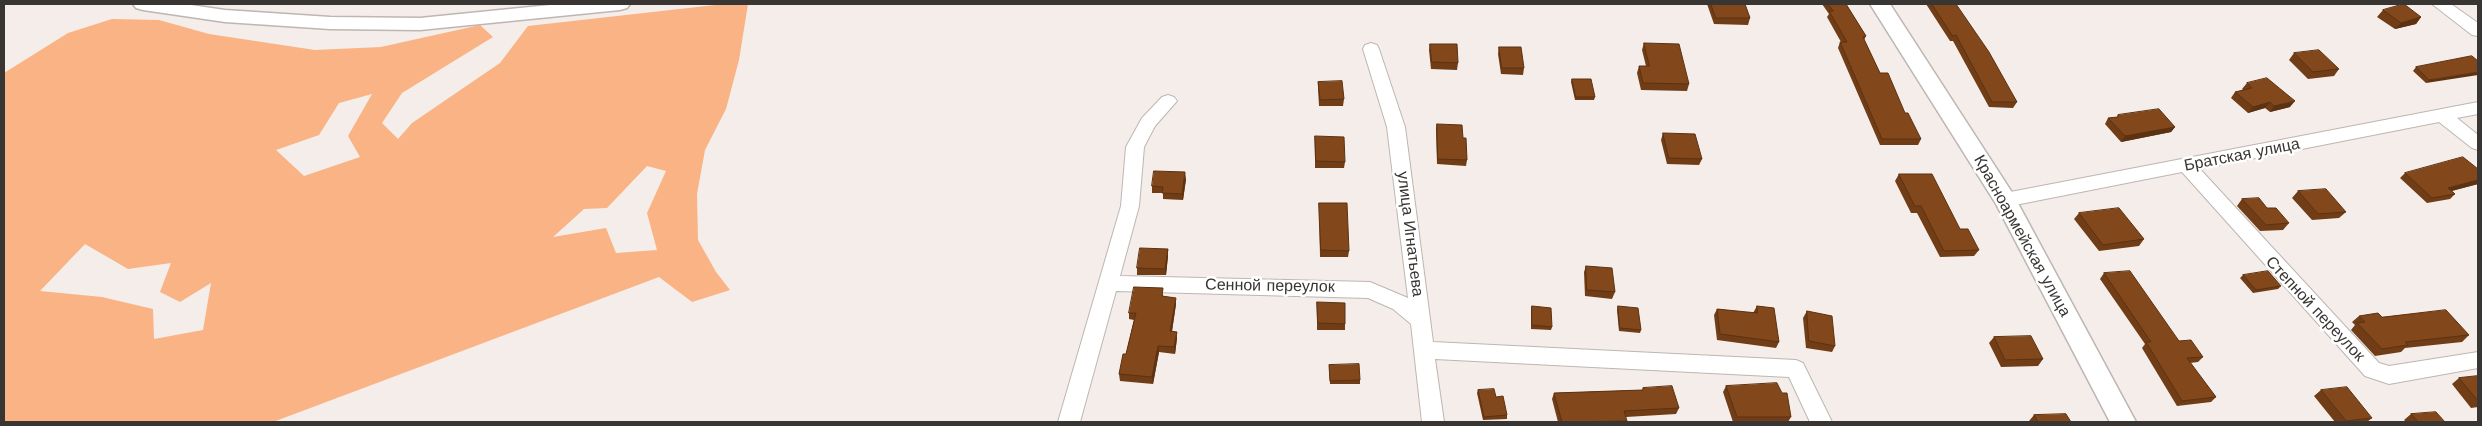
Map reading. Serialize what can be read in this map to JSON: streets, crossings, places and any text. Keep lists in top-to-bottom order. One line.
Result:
{"streets":{"street":["Братская улица","улица Игнатьева","Красноармейская улица","Сенной переулок","Степной переулок"]},"crossings":[["Братская улица","Красноармейская улица"],["Братская улица","Степной переулок"],["улица Игнатьева","Сенной переулок"]]}
